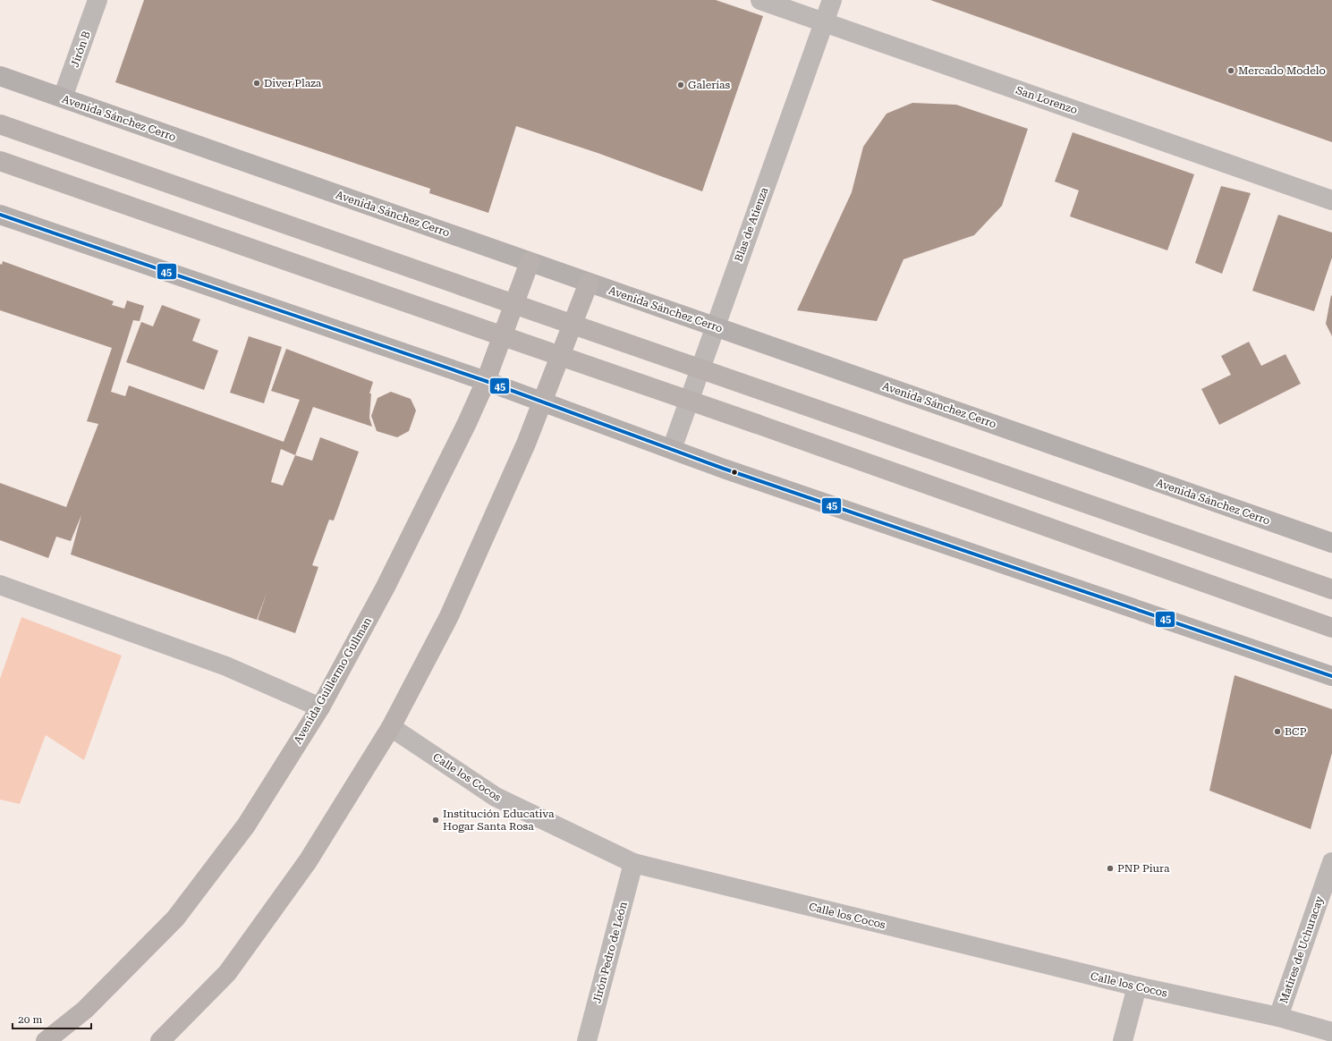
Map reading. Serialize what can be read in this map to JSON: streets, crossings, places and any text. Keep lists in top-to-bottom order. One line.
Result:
{"streets":{"main road":["Avenida Sánchez Cerro","Avenida Guillermo Gullman"],"street":["Jirón B","San Lorenzo","Blas de Atienza","Calle los Cocos","Matires de Uchuracay","Jirón Pedro de León"]},"crossings":[["Jirón B","Avenida Sánchez Cerro"],["San Lorenzo","Blas de Atienza"],["Avenida Sánchez Cerro","Blas de Atienza"],["Avenida Sánchez Cerro","Avenida Guillermo Gullman"],["Calle los Cocos","Matires de Uchuracay"],["Calle los Cocos","Jirón Pedro de León"]],"places":["Mercado Modelo","Diver Plaza","Galerías","BCP","Institución Educativa Hogar Santa Rosa","PNP Piura"],"lines":["transit line 45"],"scale_bar":"20 m"}
